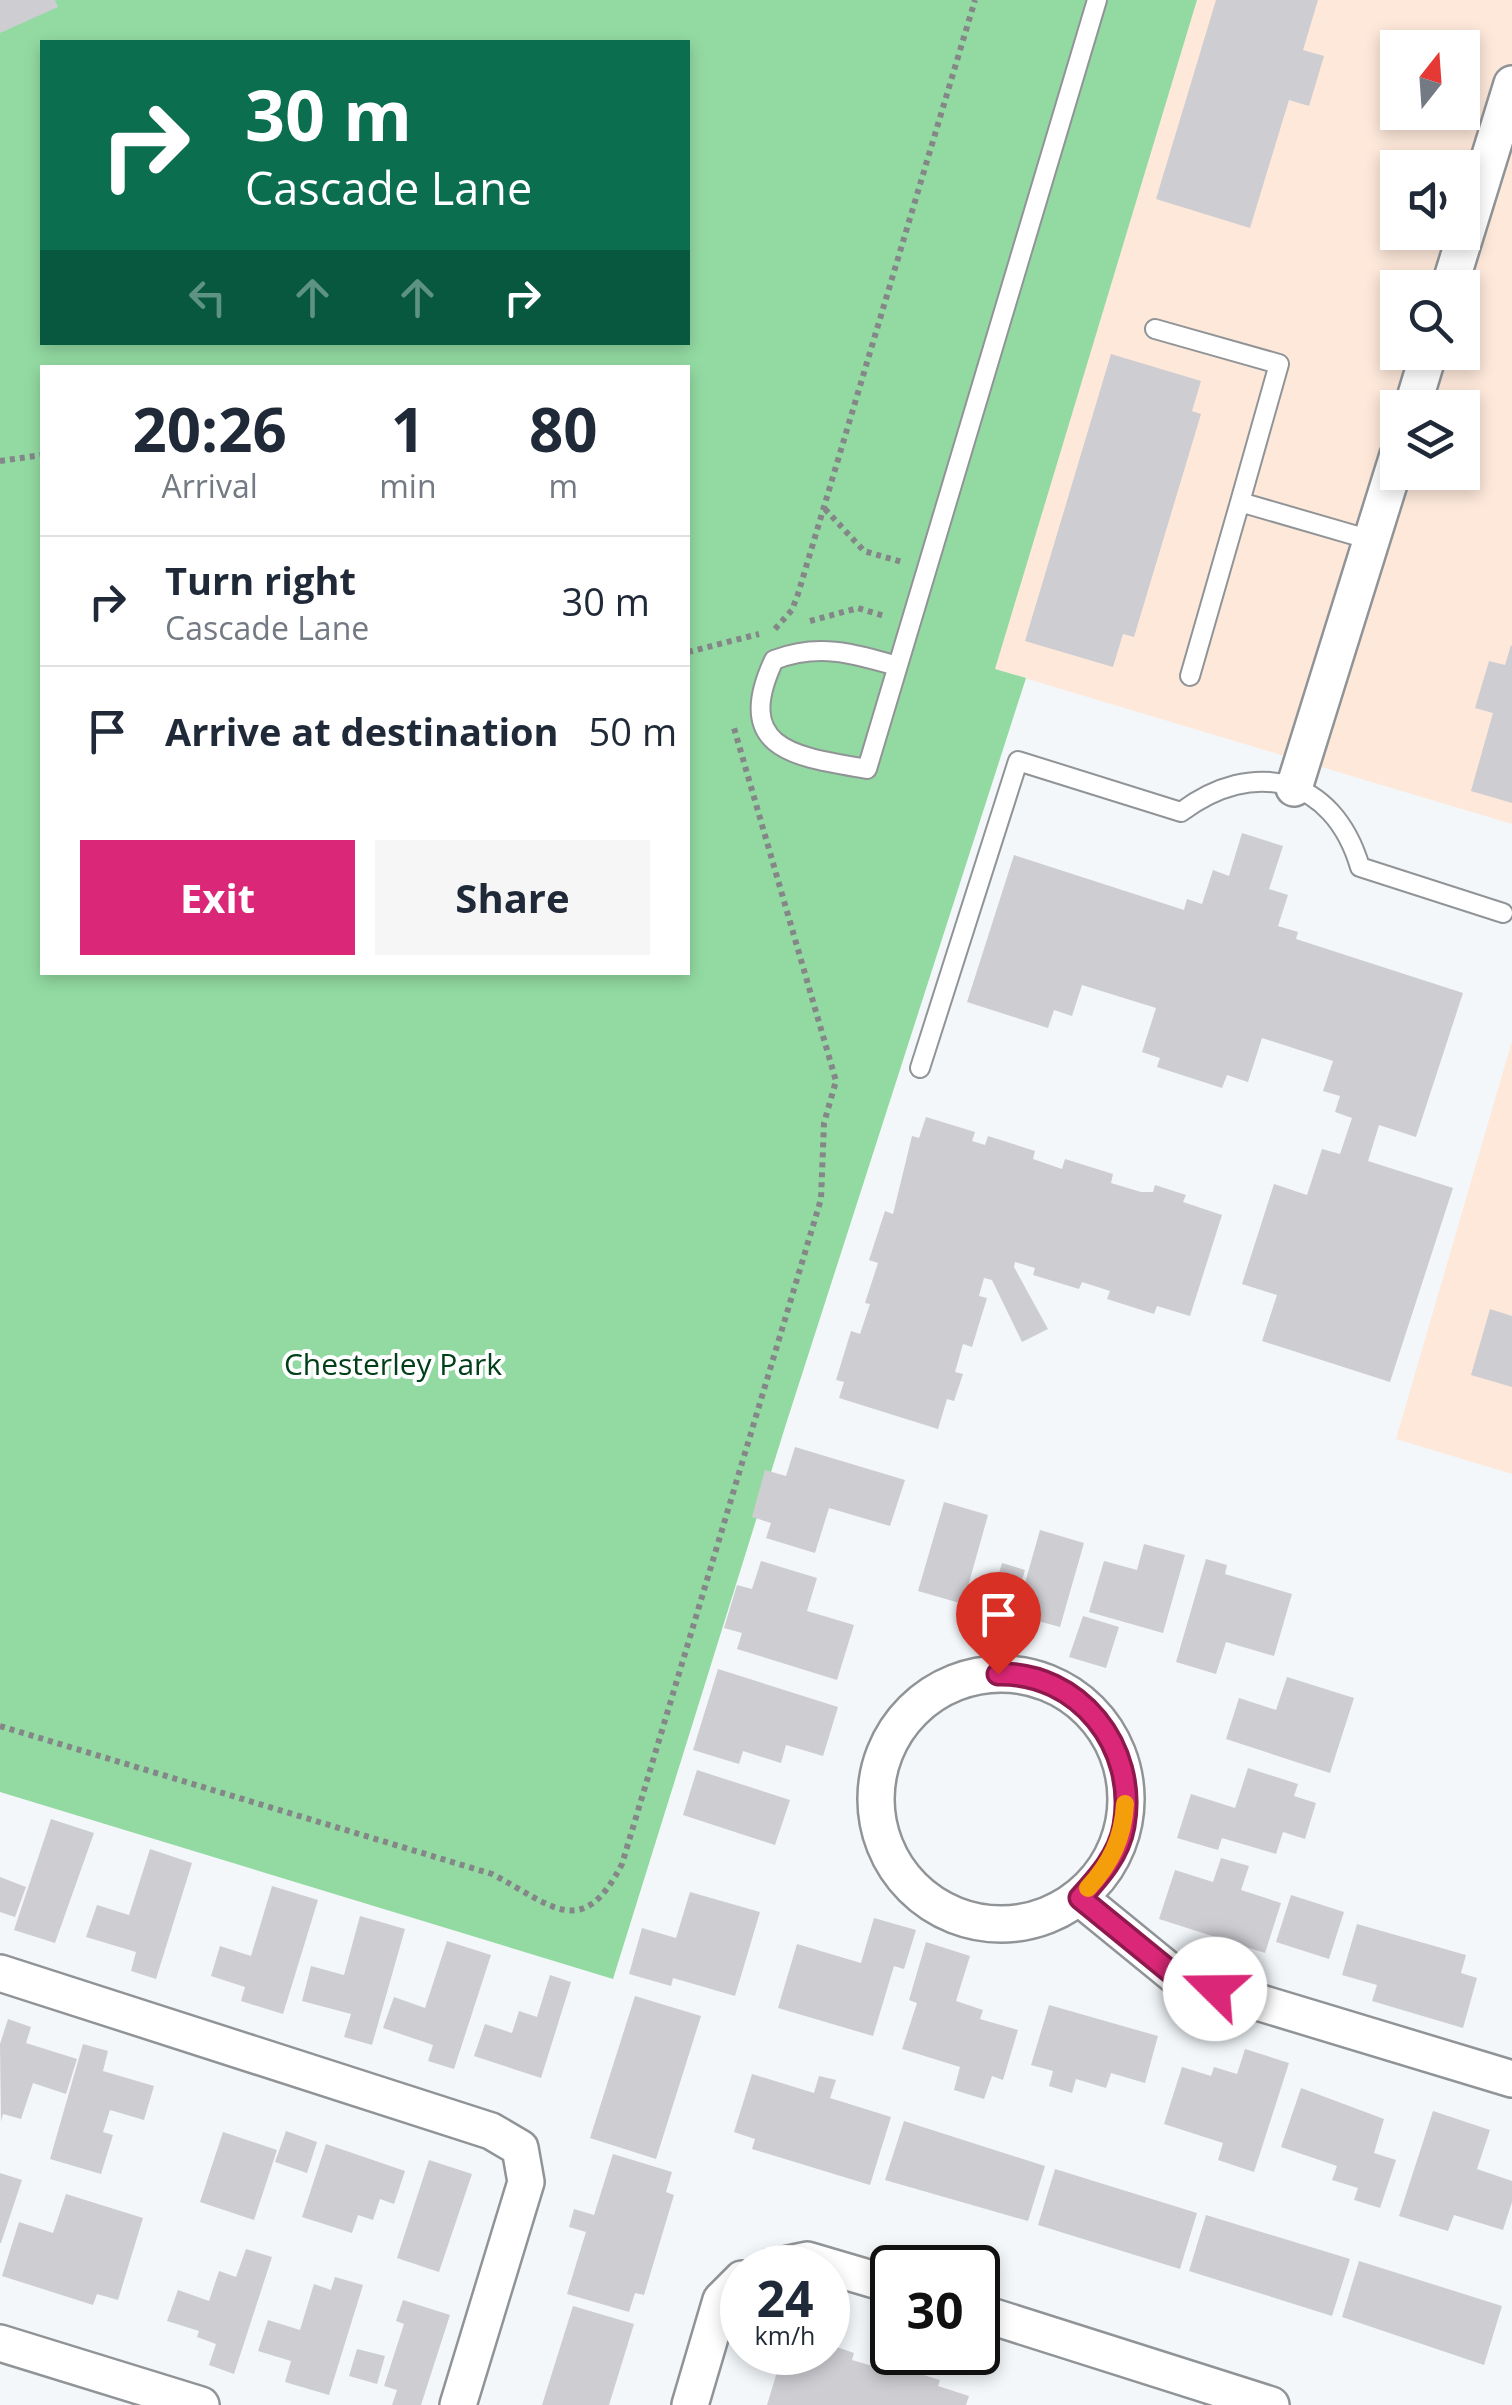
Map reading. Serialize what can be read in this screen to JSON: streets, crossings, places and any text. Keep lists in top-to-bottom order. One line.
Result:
{"parks":["Chesterley Park"],"north":"top","page":{"turn":["30 m","Cascade Lane"],"eta":["20:26","Arrival","1","min","80","m"],"list":[{"name":"Turn right","note":"Cascade Lane","value":"30 m"},{"name":"Arrive at destination","value":"50 m"}],"buttons":["Exit","Share"],"speed":"24 km/h","limit":"30"}}
